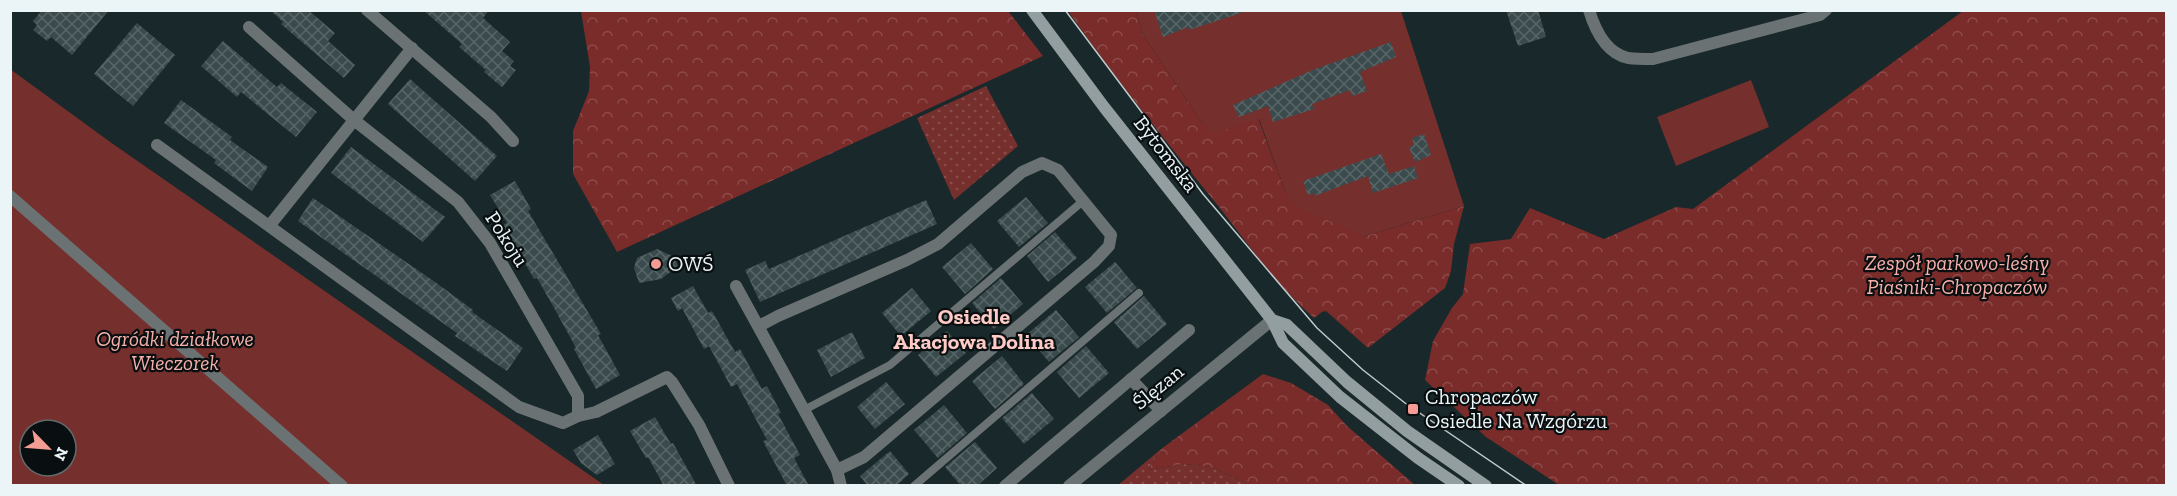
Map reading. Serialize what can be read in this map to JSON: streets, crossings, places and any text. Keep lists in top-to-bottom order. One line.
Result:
{"streets":{"main road":["Bytomska"],"street":["Pokoju","Ślęzan"]},"crossings":[["Bytomska","Ślęzan"]],"districts":["Osiedle Akacjowa Dolina"],"parks":["Zespół parkowo-leśny Piaśniki-Chropaczów","Ogródki działkowe Wieczorek"],"places":{"other":["OWŚ"],"transit":["Chropaczów Osiedle Na Wzgórzu"]},"north":"bottom right"}
